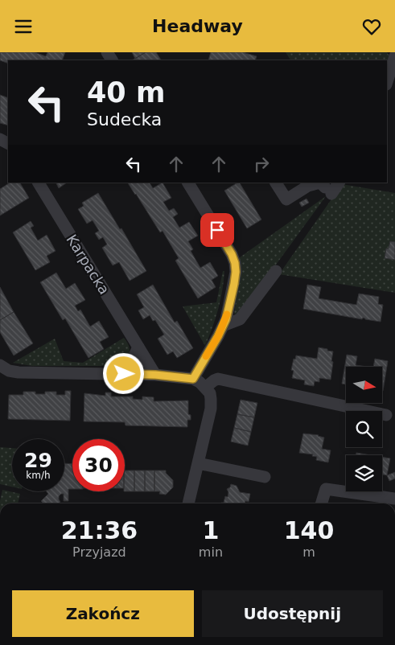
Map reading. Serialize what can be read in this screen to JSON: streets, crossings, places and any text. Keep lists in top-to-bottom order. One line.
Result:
{"streets":{"street":["Karpacka"]},"north":"right","page":{"header":"Headway","turn":["40 m","Sudecka"],"speed":"29 km/h","limit":"30","eta":["21:36","Przyjazd","1","min","140","m"],"buttons":["Zakończ","Udostępnij"]}}
